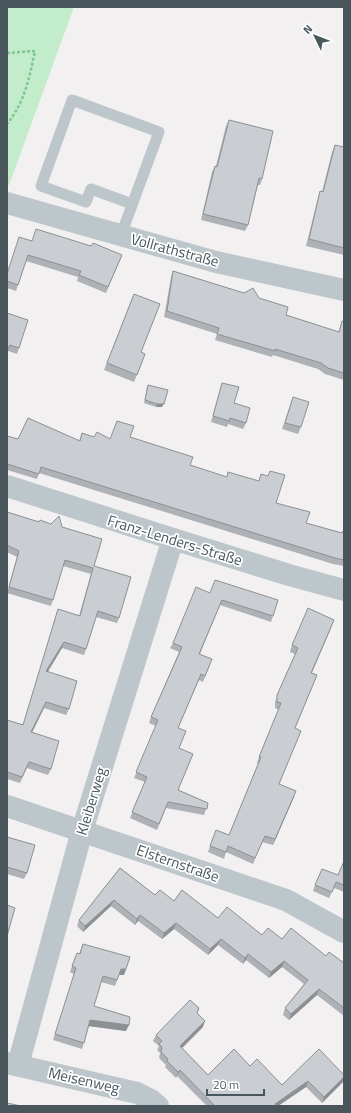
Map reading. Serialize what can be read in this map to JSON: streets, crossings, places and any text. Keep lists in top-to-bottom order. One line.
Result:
{"streets":{"street":["Vollrathstraße","Franz-Lenders-Straße","Kleiberweg","Elsternstraße","Meisenweg"]},"crossings":[["Franz-Lenders-Straße","Kleiberweg"],["Kleiberweg","Elsternstraße"],["Kleiberweg","Meisenweg"]],"scale_bar":"20 m","north":"top left"}
